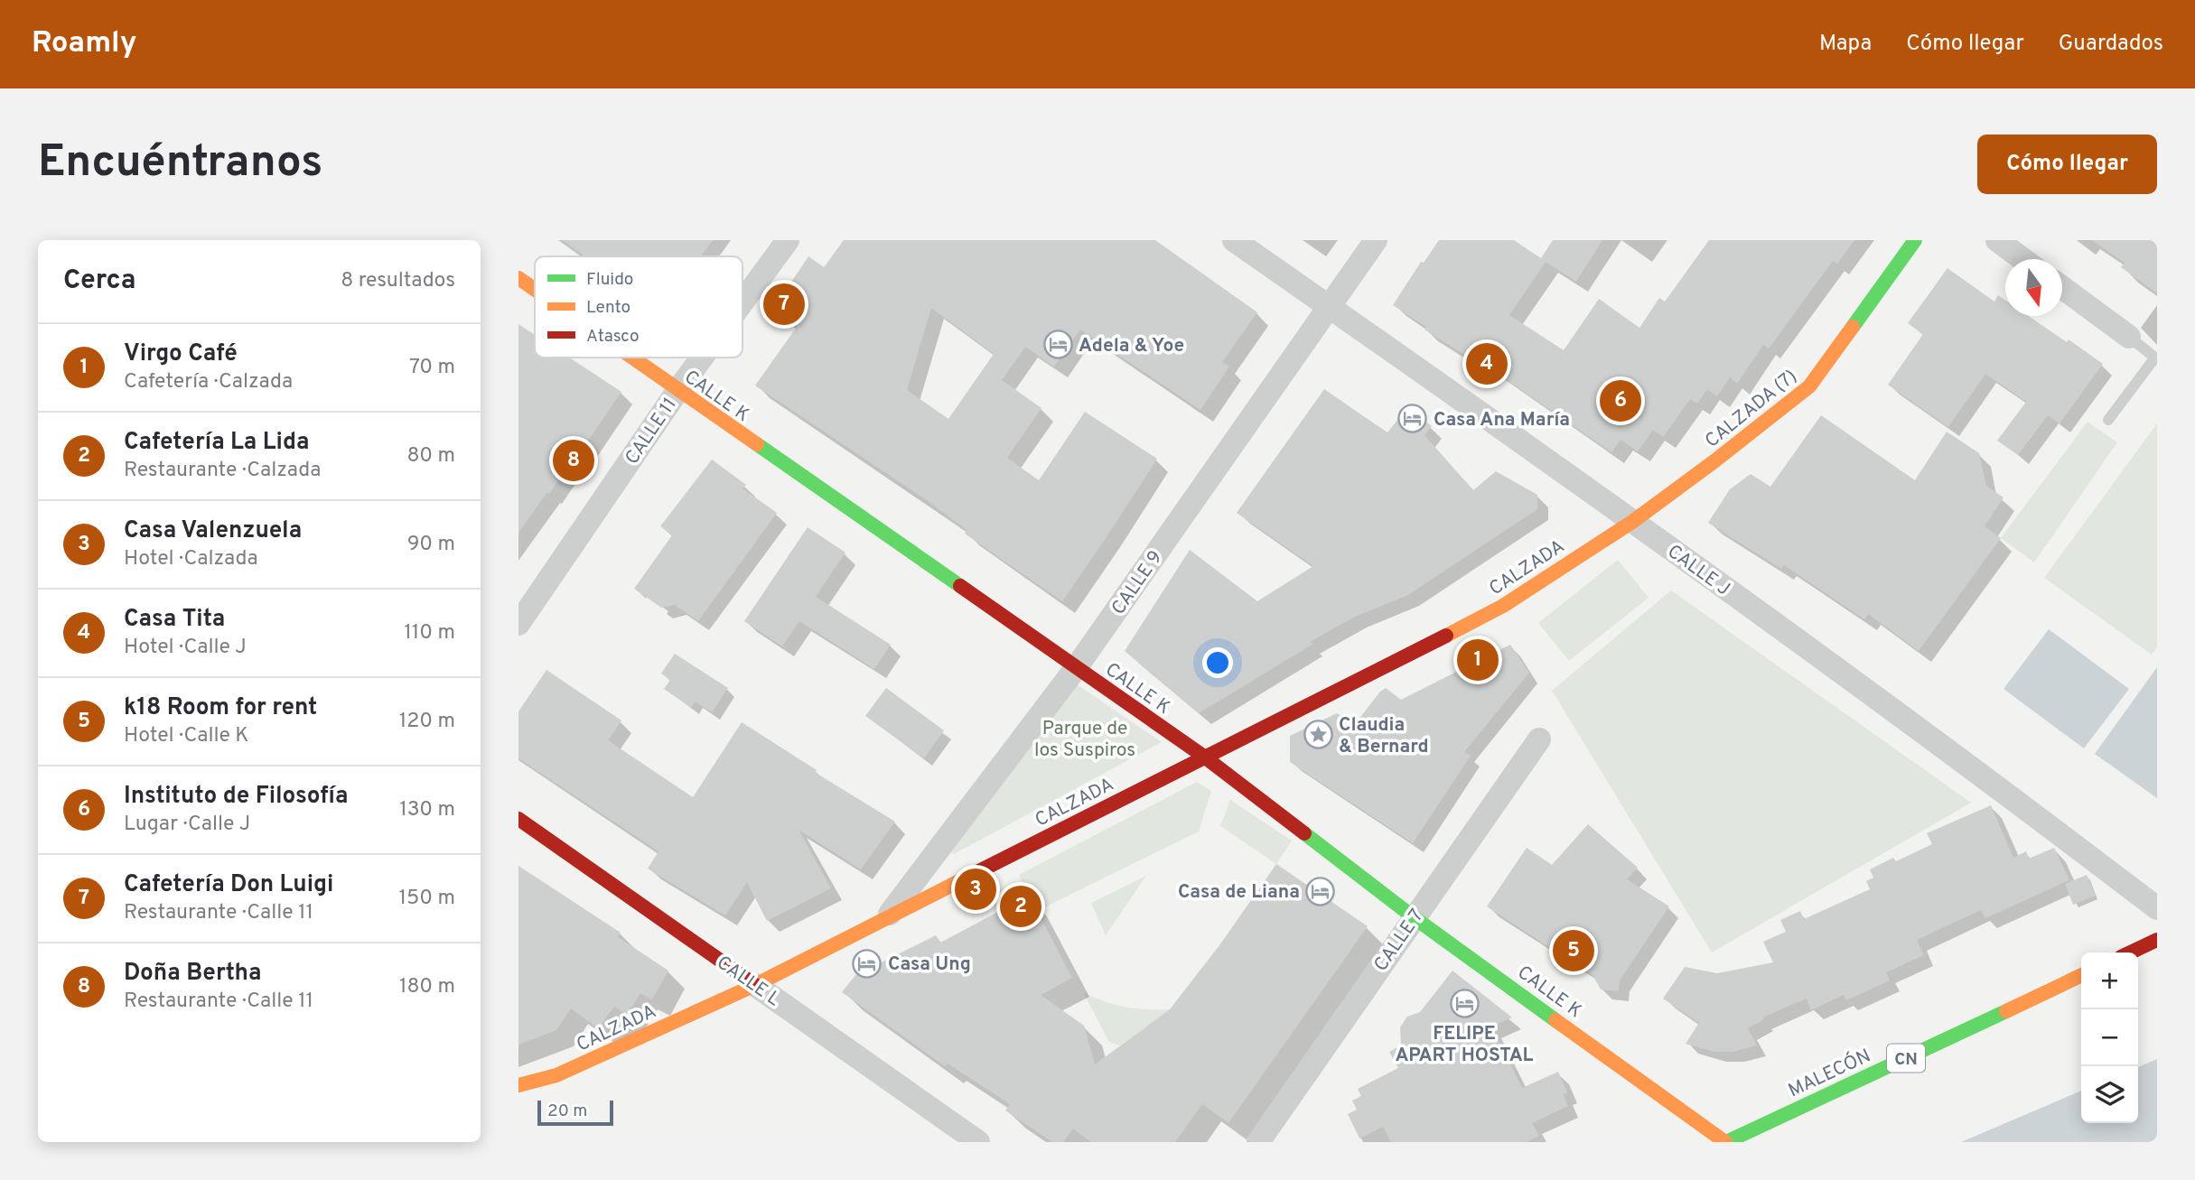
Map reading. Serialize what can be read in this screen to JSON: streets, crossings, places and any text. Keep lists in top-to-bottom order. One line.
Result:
{"streets":{"main road":["CALLE K","CALZADA (7)","CALZADA","CALLE L","CN","MALECÓN"],"street":["CALLE 11","CALLE J","CALLE 9","CALLE 7"]},"crossings":[["CALLE K","CALLE 11"],["CALLE K","CALZADA"],["CALLE K","CALLE 9"],["CALLE K","CALLE 7"],["CALLE K","MALECÓN"],["CALZADA (7)","CALZADA"],["CALZADA (7)","CALLE J"],["CALZADA","CALLE J"],["CALZADA","CALLE 9"],["CALZADA","CALLE L"],["CALLE J","CALLE 9"]],"parks":["Parque de los Suspiros"],"places":{"hotel":["Adela & Yoe","Casa Ana María","Casa de Liana","Casa Ung","FELIPE APART HOSTAL"],"place":["Claudia & Bernard"]},"legend":["Fluido","Lento","Atasco"],"scale_bar":"20 m","north":"bottom","page":{"header":"Roamly","nav":["Mapa","Cómo llegar","Guardados"],"buttons":"Cómo llegar","title":"Encuéntranos","heading":["Cerca","8 resultados"],"pins":["7","4","6","8","1","3","2","5"],"list":[{"mark":"1","name":"Virgo Café","note":"Cafetería · Calzada","value":"70 m"},{"mark":"2","name":"Cafetería La Lida","note":"Restaurante · Calzada","value":"80 m"},{"mark":"3","name":"Casa Valenzuela","note":"Hotel · Calzada","value":"90 m"},{"mark":"4","name":"Casa Tita","note":"Hotel · Calle J","value":"110 m"},{"mark":"5","name":"k18 Room for rent","note":"Hotel · Calle K","value":"120 m"},{"mark":"6","name":"Instituto de Filosofía","note":"Lugar · Calle J","value":"130 m"},{"mark":"7","name":"Cafetería Don Luigi","note":"Restaurante · Calle 11","value":"150 m"},{"mark":"8","name":"Doña Bertha","note":"Restaurante · Calle 11","value":"180 m"}],"map_buttons":["+","−"],"scale":"20 m"}}
